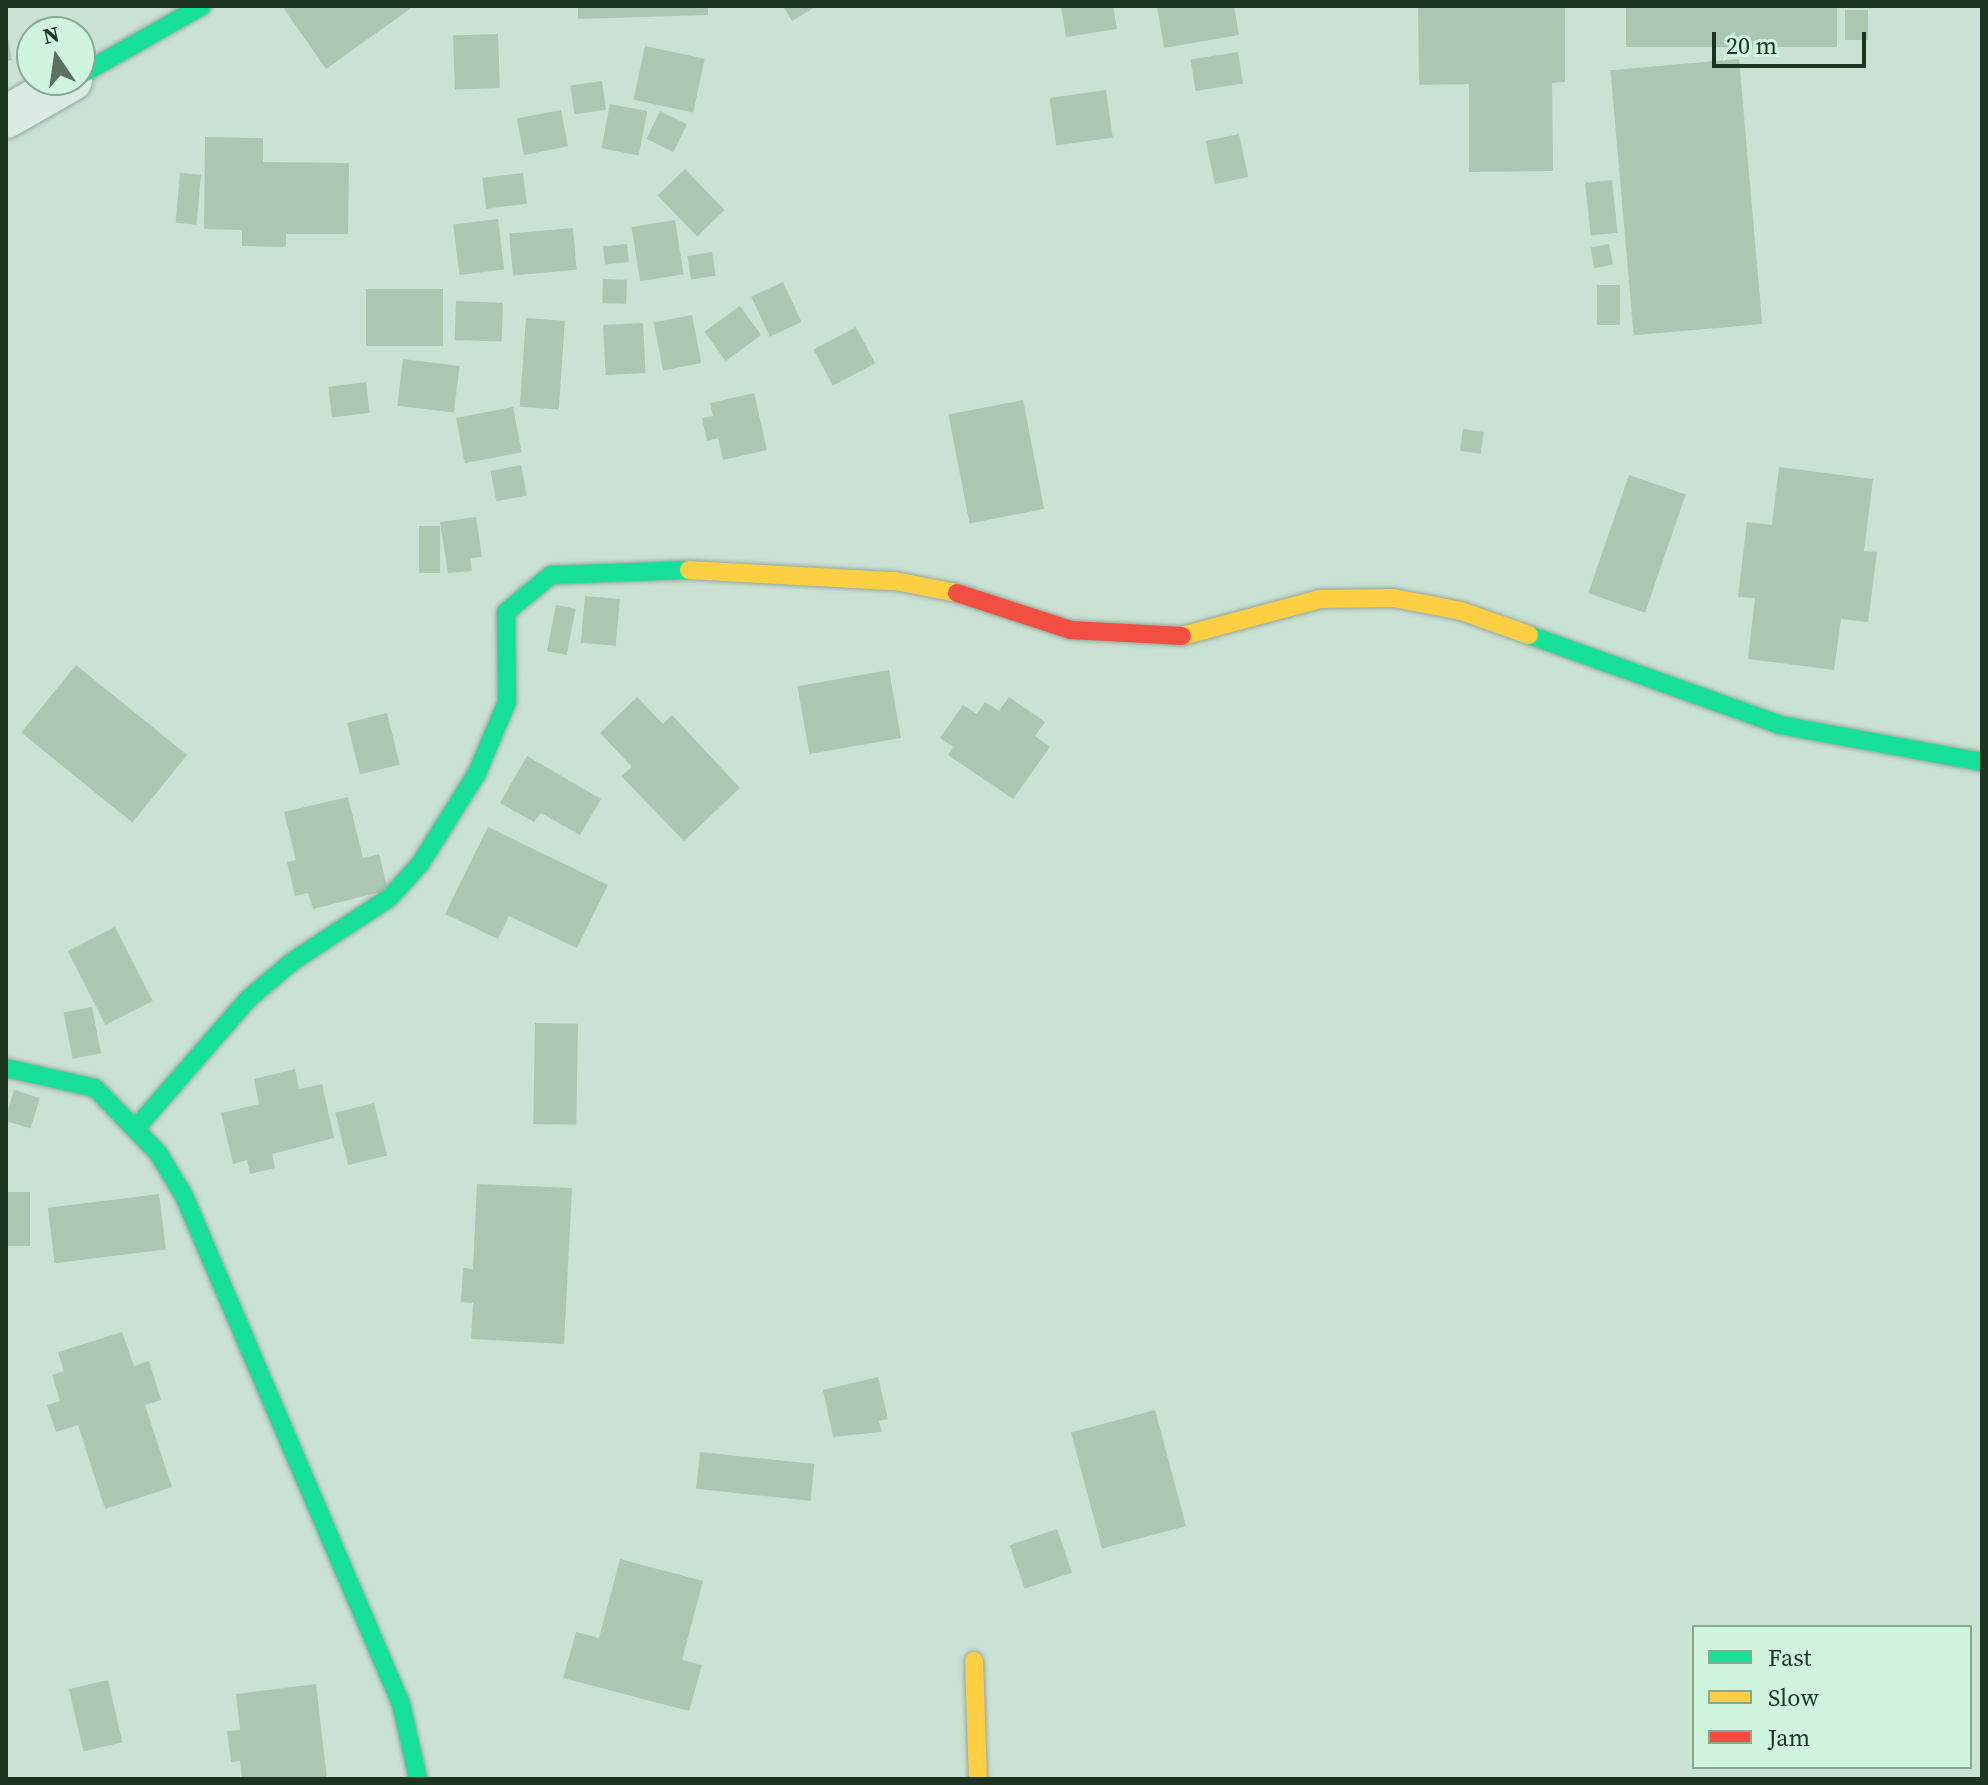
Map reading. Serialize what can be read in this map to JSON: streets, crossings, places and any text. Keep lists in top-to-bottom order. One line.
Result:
{"legend":["Fast","Slow","Jam"],"scale_bar":"20 m","north":"top"}
